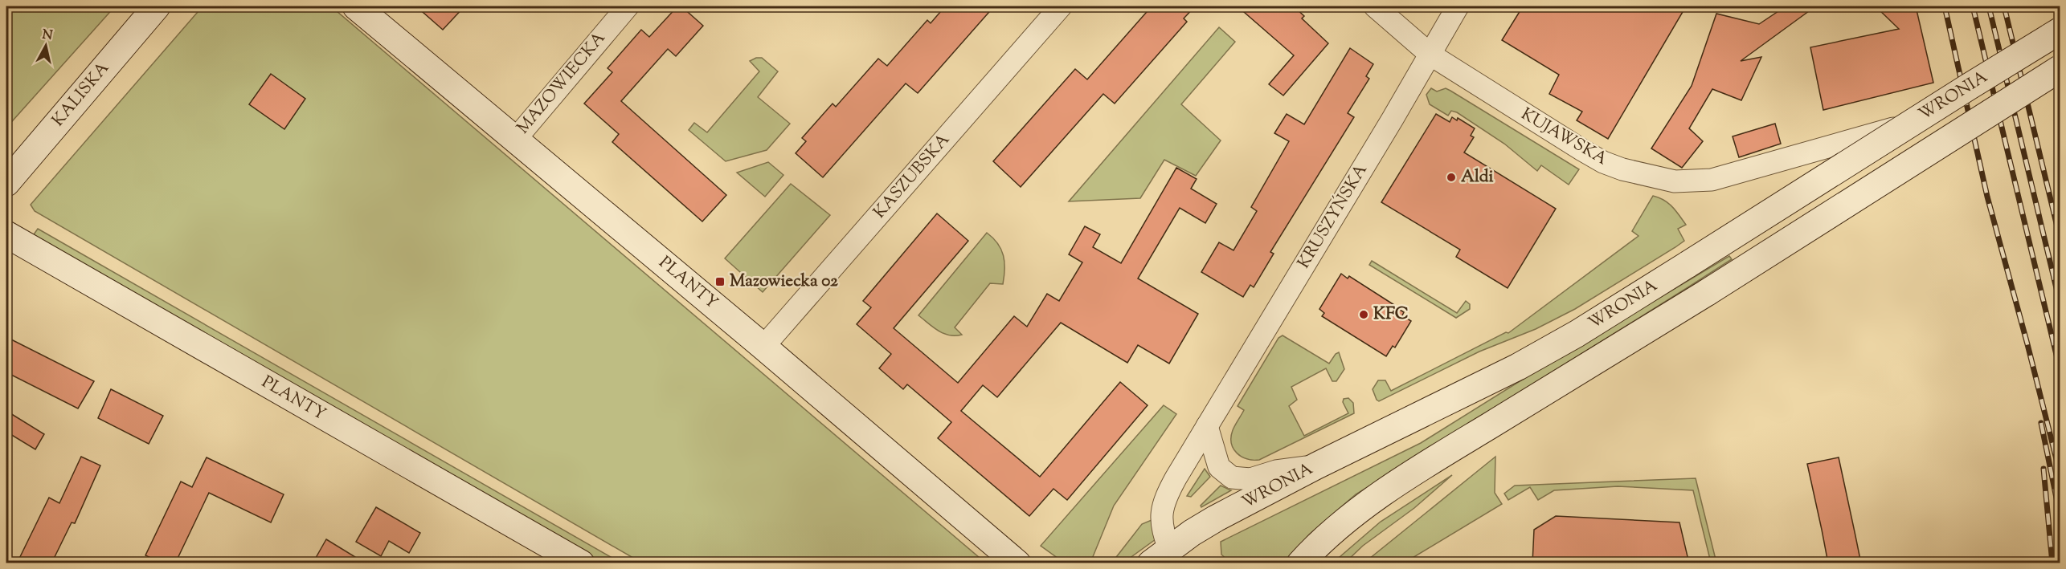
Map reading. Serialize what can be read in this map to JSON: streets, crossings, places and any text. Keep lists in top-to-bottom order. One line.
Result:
{"streets":{"main road":["KALISKA","WRONIA","PLANTY"],"street":["MAZOWIECKA","KUJAWSKA","KASZUBSKA","KRUSZYŃSKA"]},"crossings":[["MAZOWIECKA","PLANTY"],["WRONIA","KRUSZYŃSKA"],["KUJAWSKA","KRUSZYŃSKA"],["KASZUBSKA","PLANTY"]],"places":{"other":["Aldi","KFC"],"transit":["Mazowiecka 02"]},"north":"top"}
